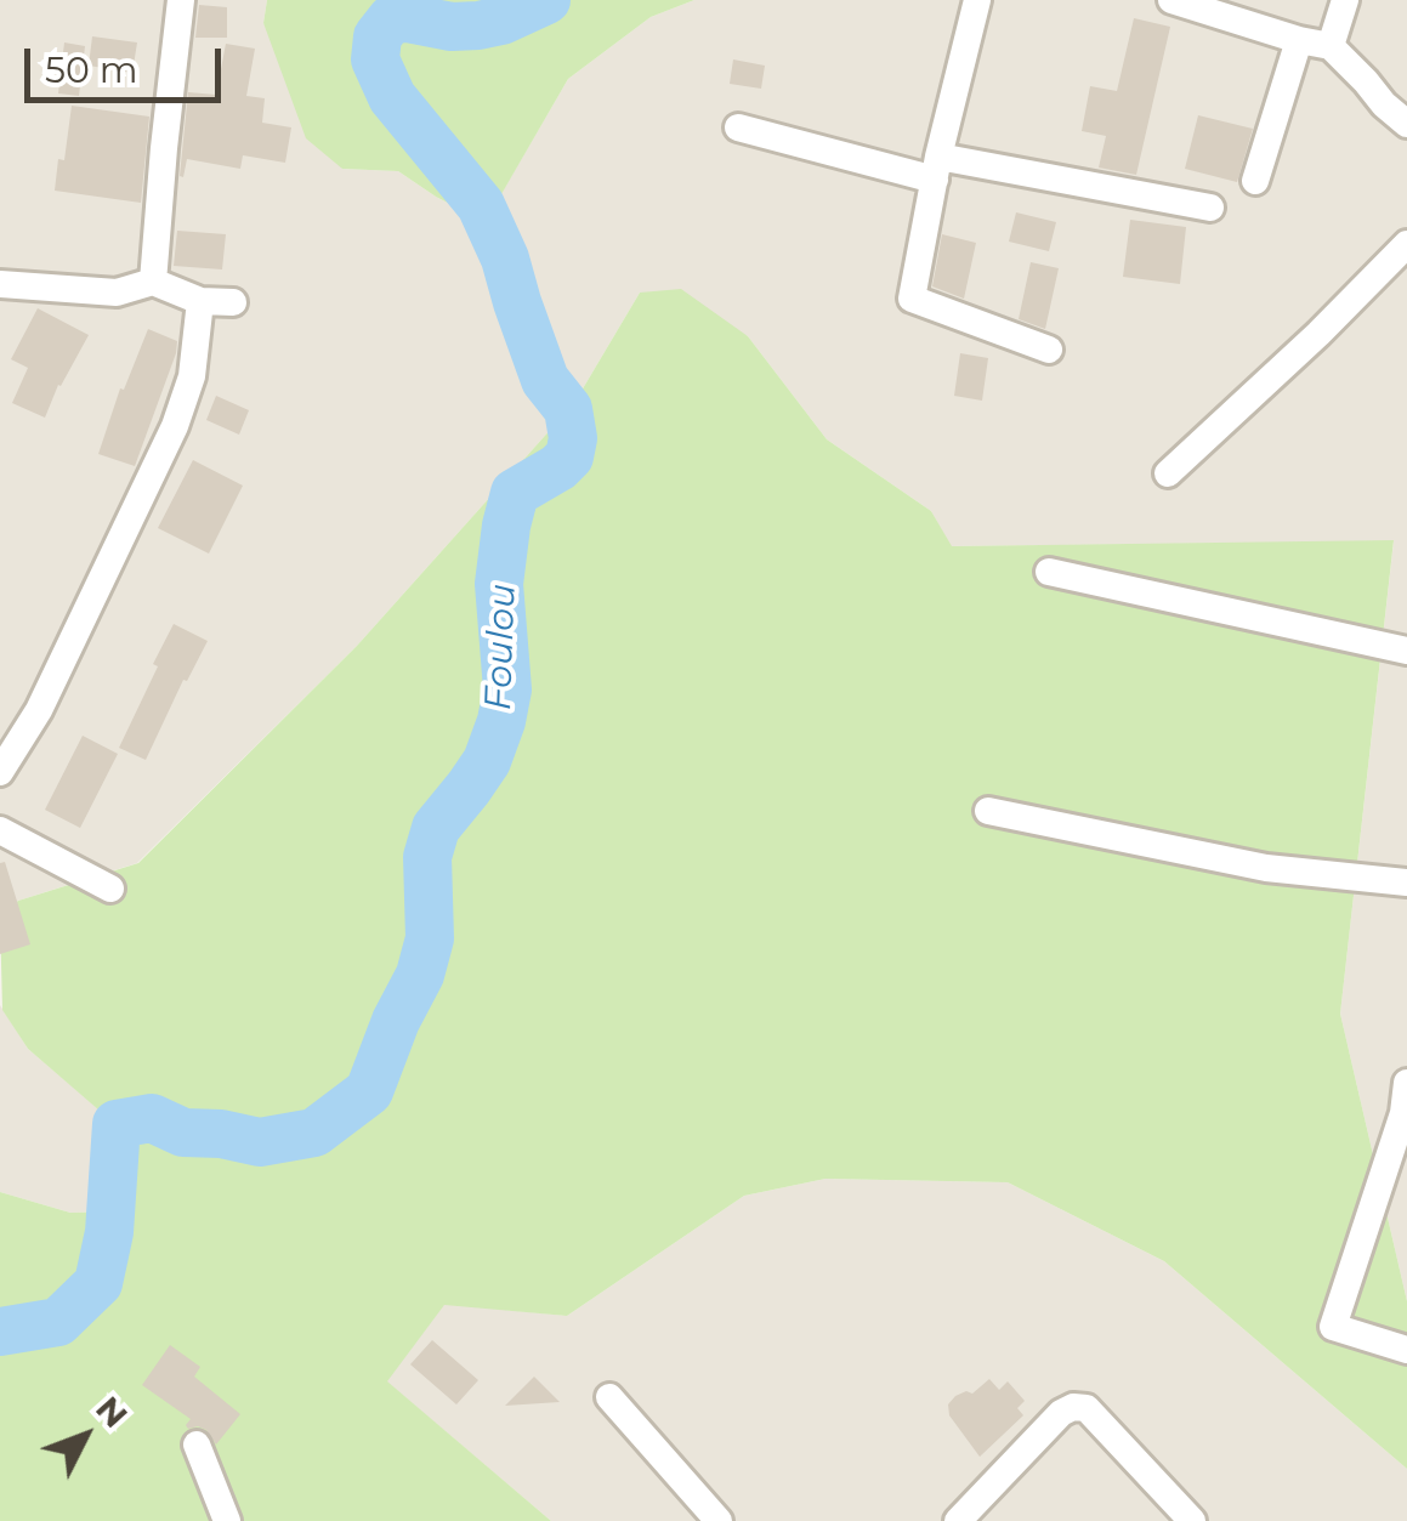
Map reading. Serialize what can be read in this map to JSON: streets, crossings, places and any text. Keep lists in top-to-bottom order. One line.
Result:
{"water":["Foulou"],"scale_bar":"50 m","north":"top right"}
